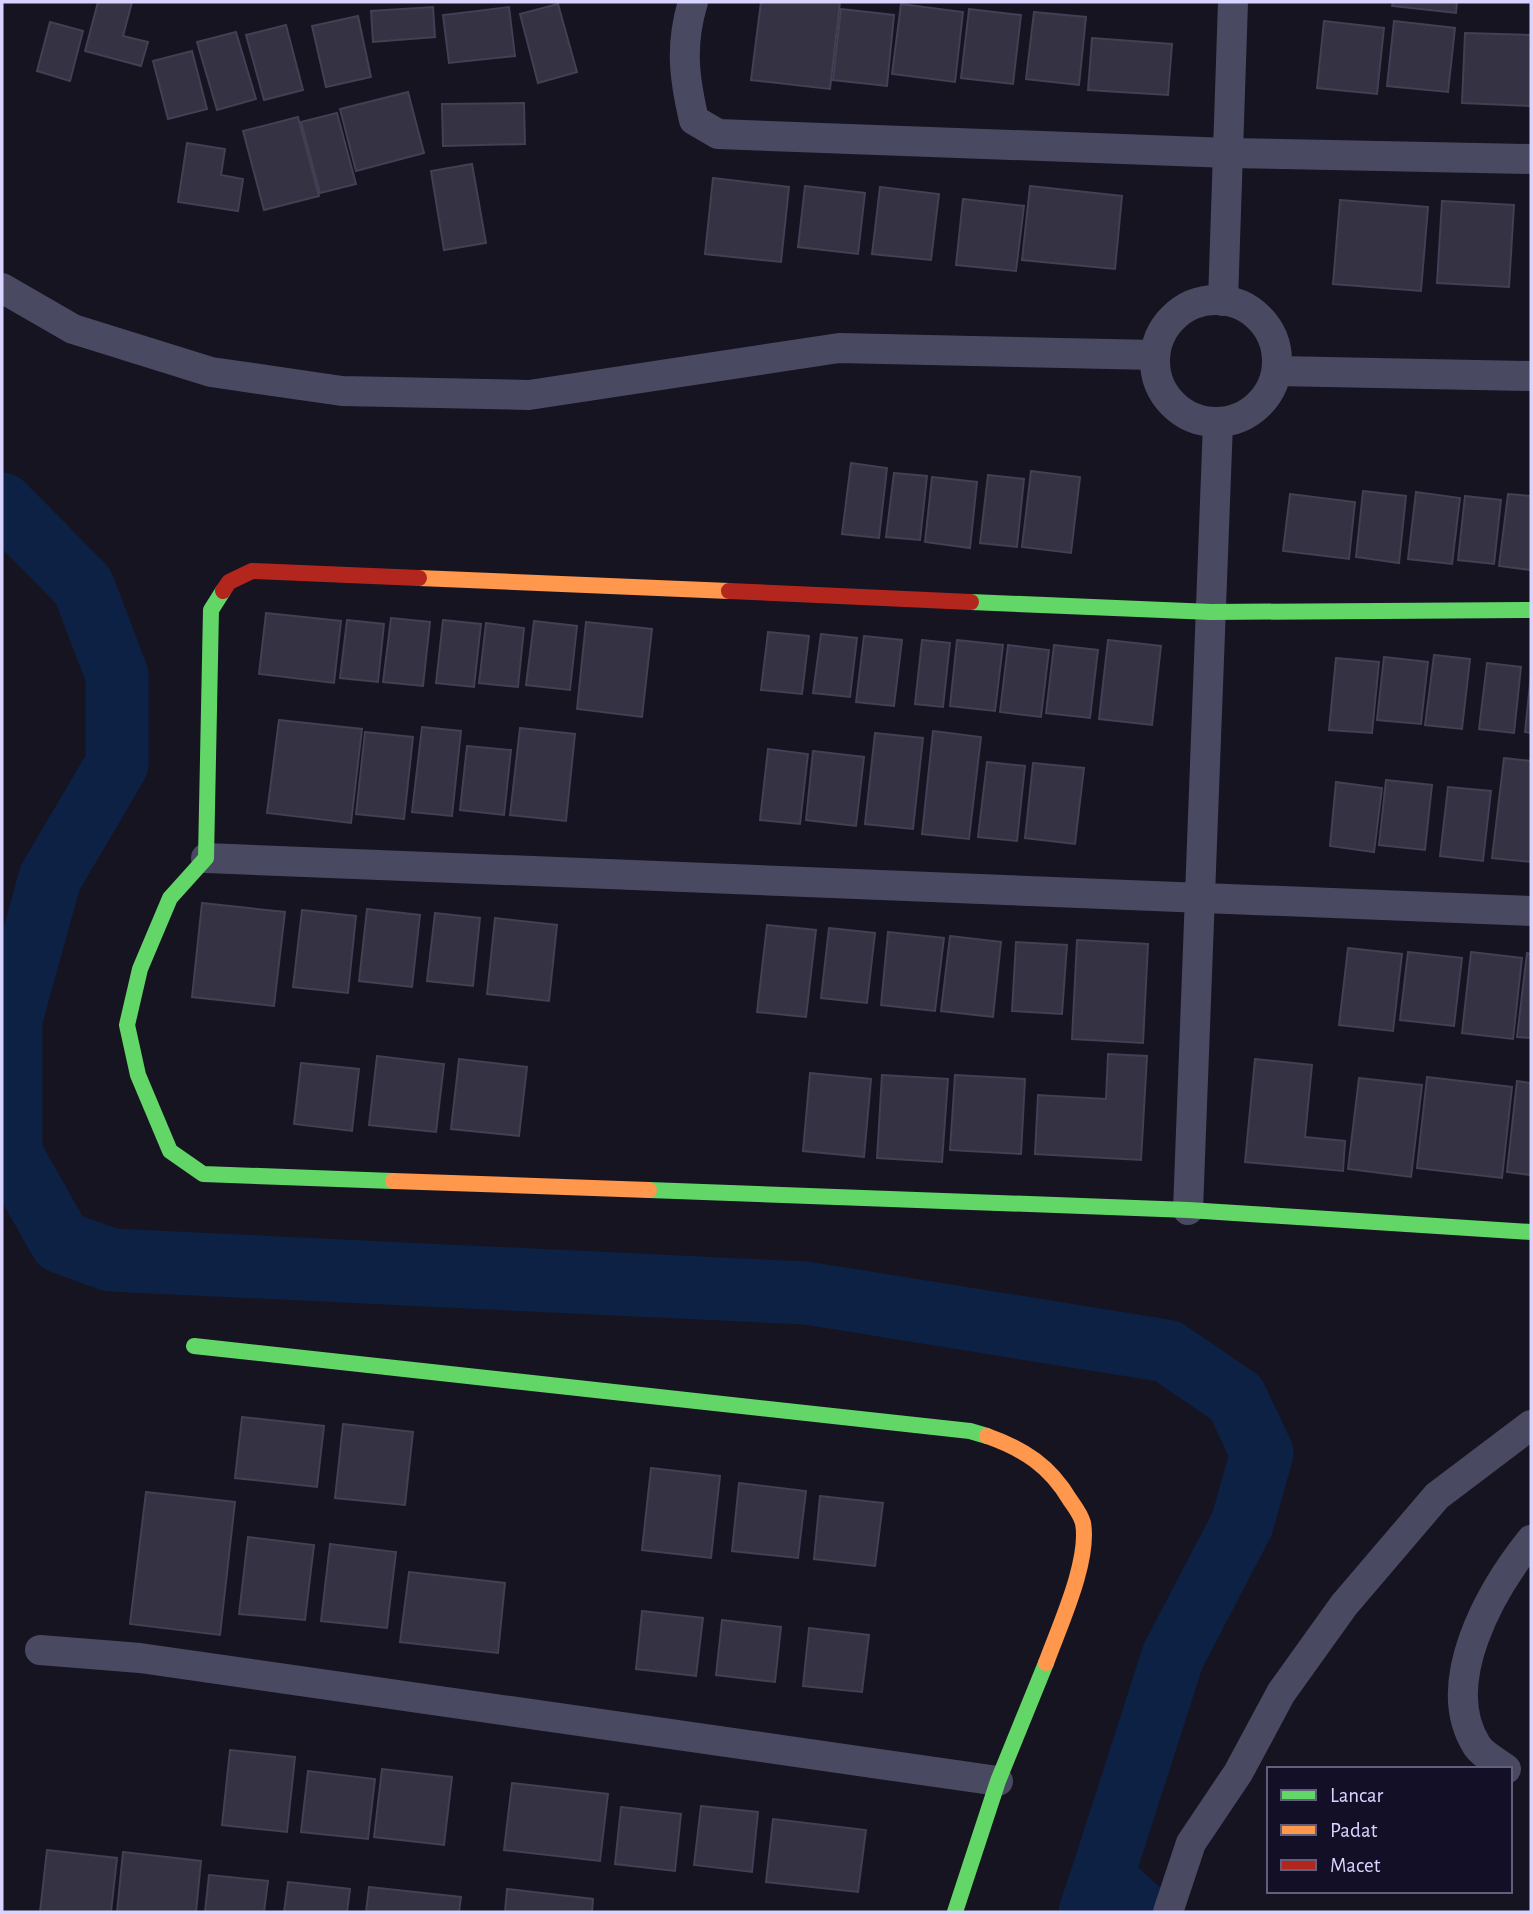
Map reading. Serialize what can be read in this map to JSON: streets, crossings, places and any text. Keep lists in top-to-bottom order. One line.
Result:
{"legend":["Lancar","Padat","Macet"]}
